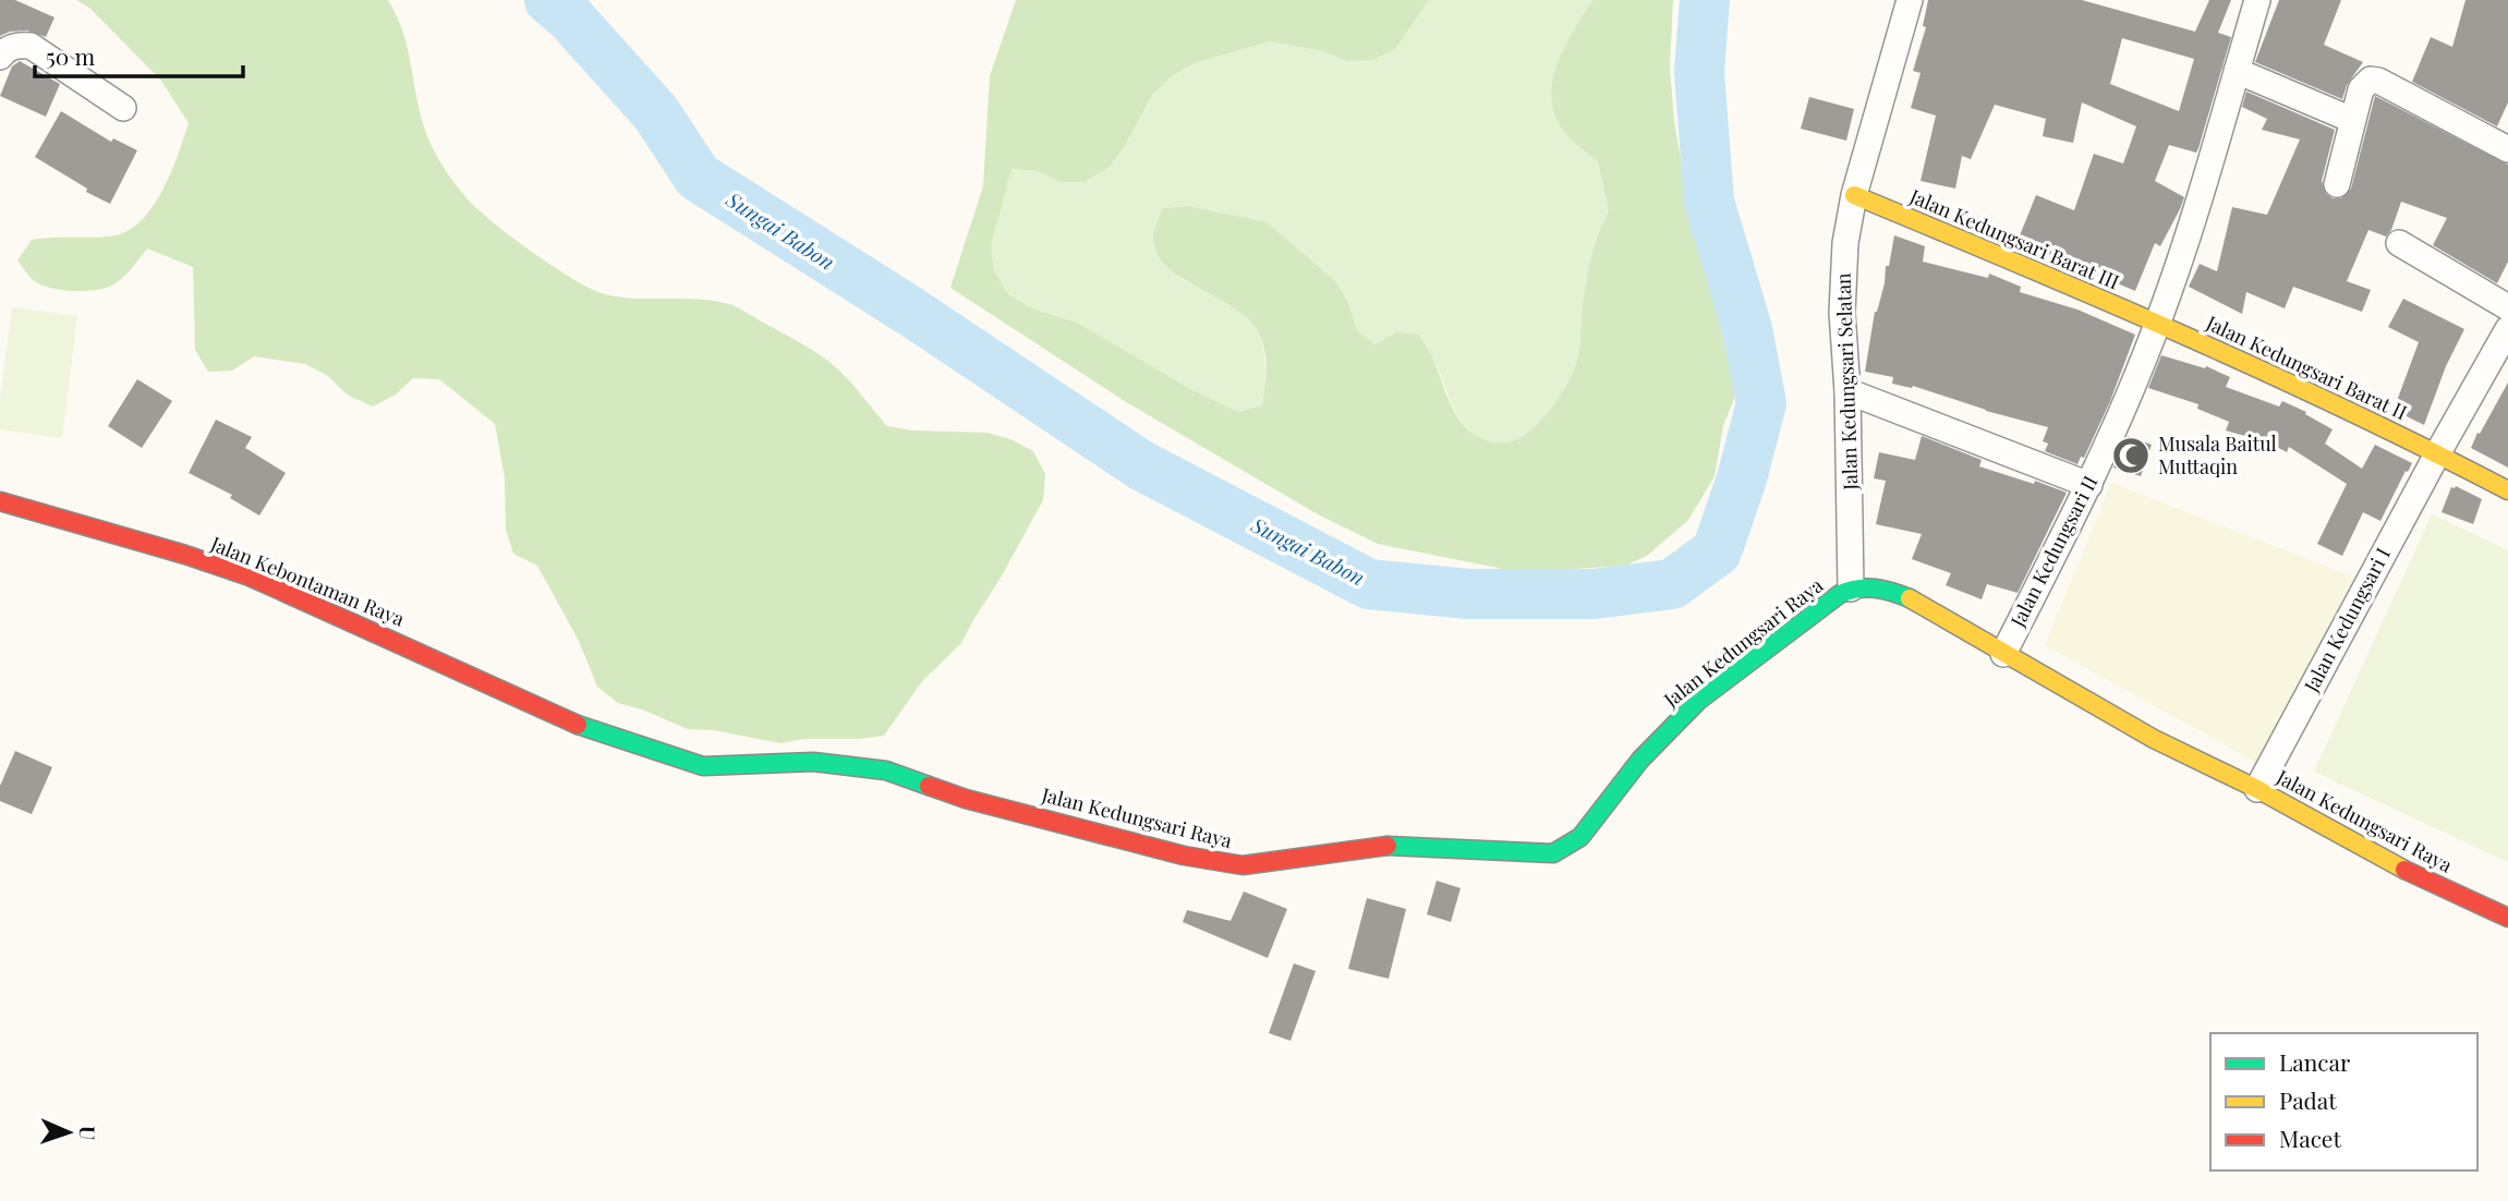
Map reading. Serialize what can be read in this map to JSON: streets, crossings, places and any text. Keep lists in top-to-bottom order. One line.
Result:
{"streets":{"street":["Jalan Kedungsari Barat III","Jalan Kedungsari Barat II","Jalan Kedungsari Selatan","Jalan Kedungsari II","Jalan Kebontaman Raya","Jalan Kedungsari I","Jalan Kedungsari Raya"]},"crossings":[["Jalan Kedungsari Barat III","Jalan Kedungsari Barat II"],["Jalan Kedungsari Barat III","Jalan Kedungsari Selatan"],["Jalan Kedungsari Barat III","Jalan Kedungsari II"],["Jalan Kedungsari Barat II","Jalan Kedungsari II"],["Jalan Kedungsari Barat II","Jalan Kedungsari I"],["Jalan Kedungsari Selatan","Jalan Kedungsari Raya"],["Jalan Kedungsari II","Jalan Kedungsari Raya"],["Jalan Kebontaman Raya","Jalan Kedungsari Raya"],["Jalan Kedungsari I","Jalan Kedungsari Raya"]],"water":["Sungai Babon"],"places":{"mosque":["Musala Baitul Muttaqin"]},"legend":["Lancar","Padat","Macet"],"scale_bar":"50 m","north":"right"}
